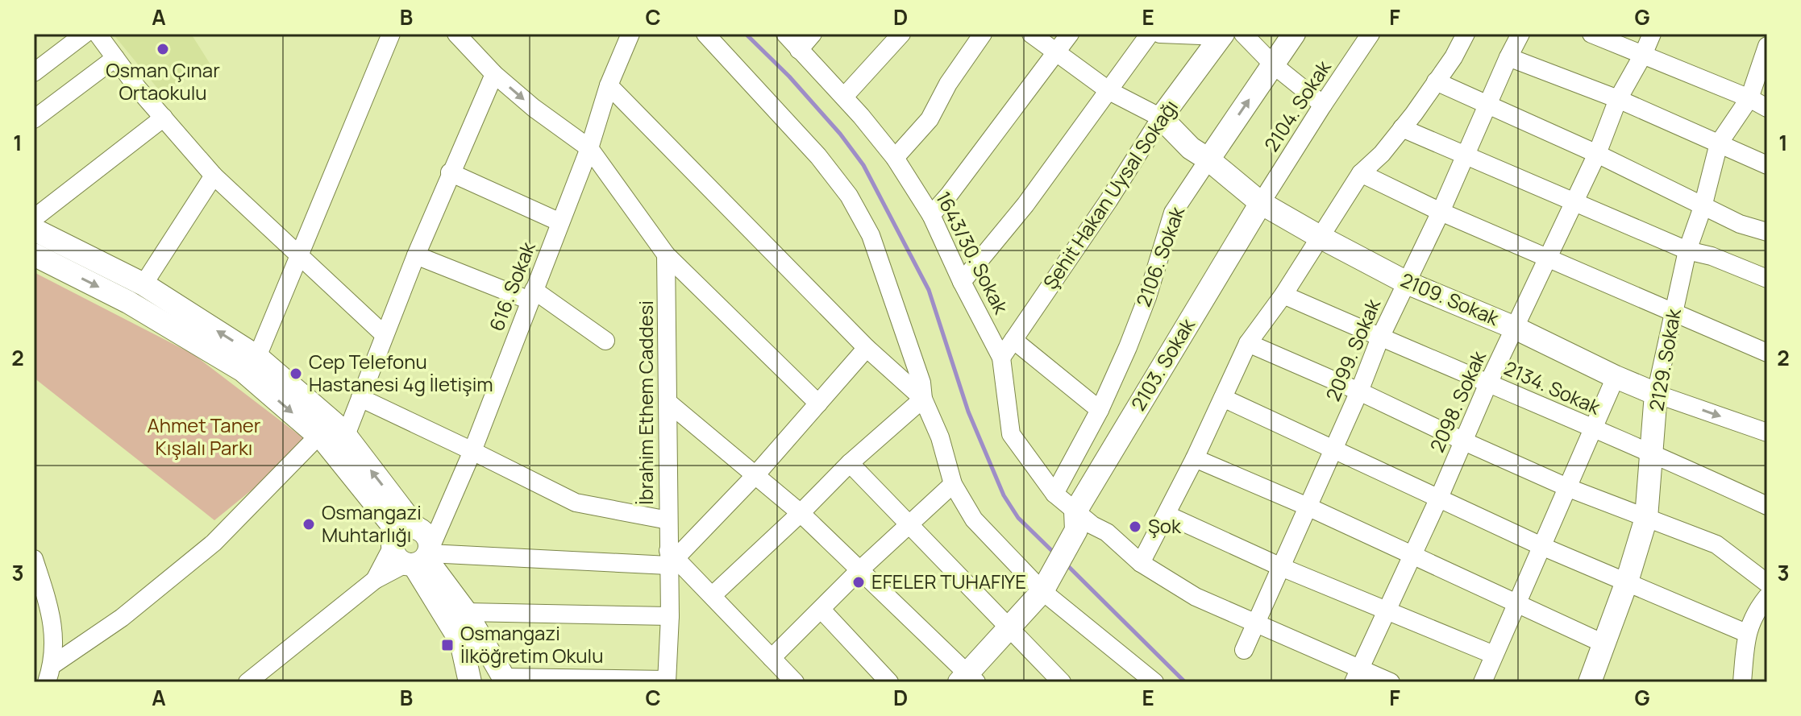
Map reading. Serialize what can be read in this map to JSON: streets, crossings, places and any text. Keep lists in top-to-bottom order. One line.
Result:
{"streets":{"main road":["Şehit Hakan Uysal Sokağı","2106. Sokak","2109. Sokak","2129. Sokak","2103. Sokak"],"street":["2104. Sokak","1643/30. Sokak","616. Sokak","2099. Sokak","2134. Sokak","2098. Sokak","İbrahim Ethem Caddesi"]},"crossings":[["2104. Sokak","2109. Sokak"],["2104. Sokak","2103. Sokak"],["Şehit Hakan Uysal Sokağı","1643/30. Sokak"],["Şehit Hakan Uysal Sokağı","2109. Sokak"],["1643/30. Sokak","2106. Sokak"],["1643/30. Sokak","2099. Sokak"],["1643/30. Sokak","2103. Sokak"],["1643/30. Sokak","2098. Sokak"],["2106. Sokak","2109. Sokak"],["2109. Sokak","2099. Sokak"],["2109. Sokak","2129. Sokak"],["2109. Sokak","2103. Sokak"],["2109. Sokak","2098. Sokak"],["2099. Sokak","2134. Sokak"],["2129. Sokak","2134. Sokak"],["2134. Sokak","2098. Sokak"]],"parks":["Ahmet Taner Kışlalı Parkı"],"places":{"other":["Osman Çınar Ortaokulu","Cep Telefonu Hastanesi 4g İletişim","Osmangazi Muhtarlığı","Şok","EFELER TUHAFIYE"],"transit":["Osmangazi İlköğretim Okulu"]},"grid":{"columns":["A","B","C","D","E","F","G"],"rows":["1","2","3"]}}
